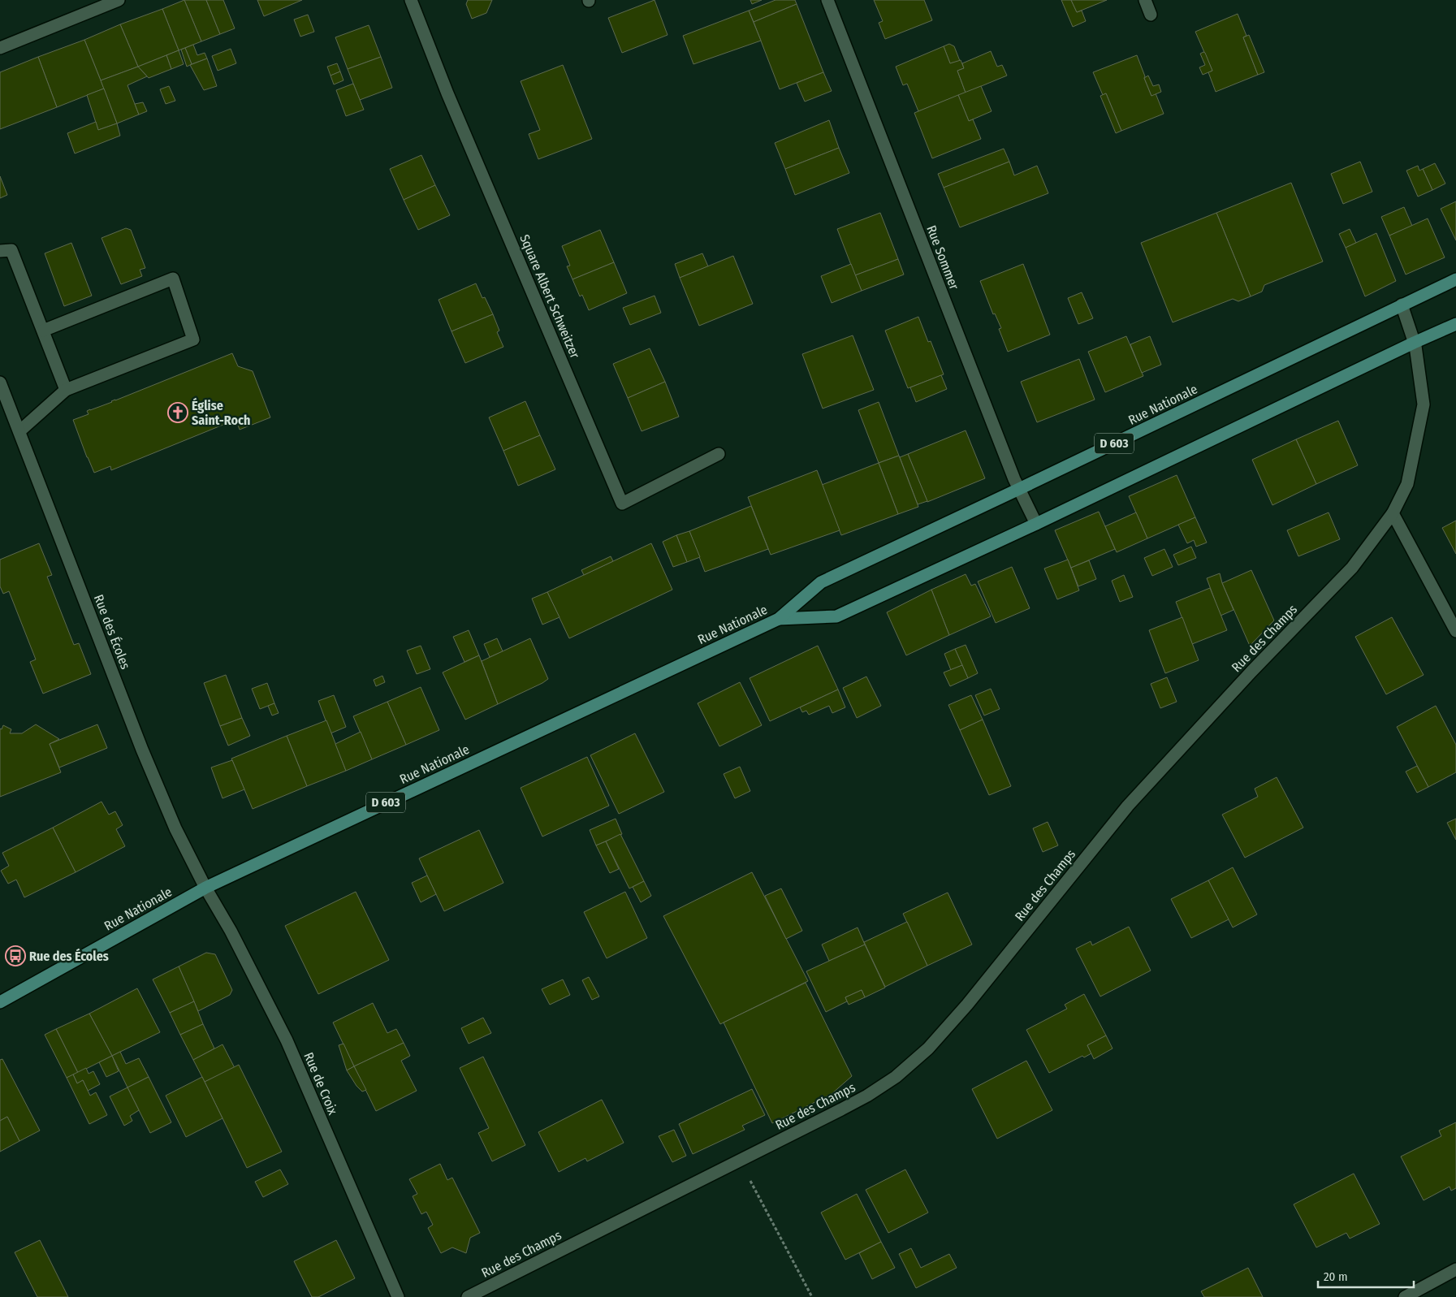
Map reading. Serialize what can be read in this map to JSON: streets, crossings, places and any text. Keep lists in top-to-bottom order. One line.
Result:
{"streets":{"main road":["Rue Nationale","D 603"],"street":["Rue Sommer","Square Albert Schweitzer","Rue des Écoles","Rue des Champs","Rue de Croix"]},"crossings":[["Rue Sommer","Rue Nationale"],["Rue Nationale","Rue des Écoles"],["Rue Nationale","Rue des Champs"],["Rue Nationale","Rue de Croix"],["Rue des Écoles","Rue de Croix"]],"places":{"church":["Église Saint-Roch"],"bus stop":["Rue des Écoles"]},"scale_bar":"20 m"}
